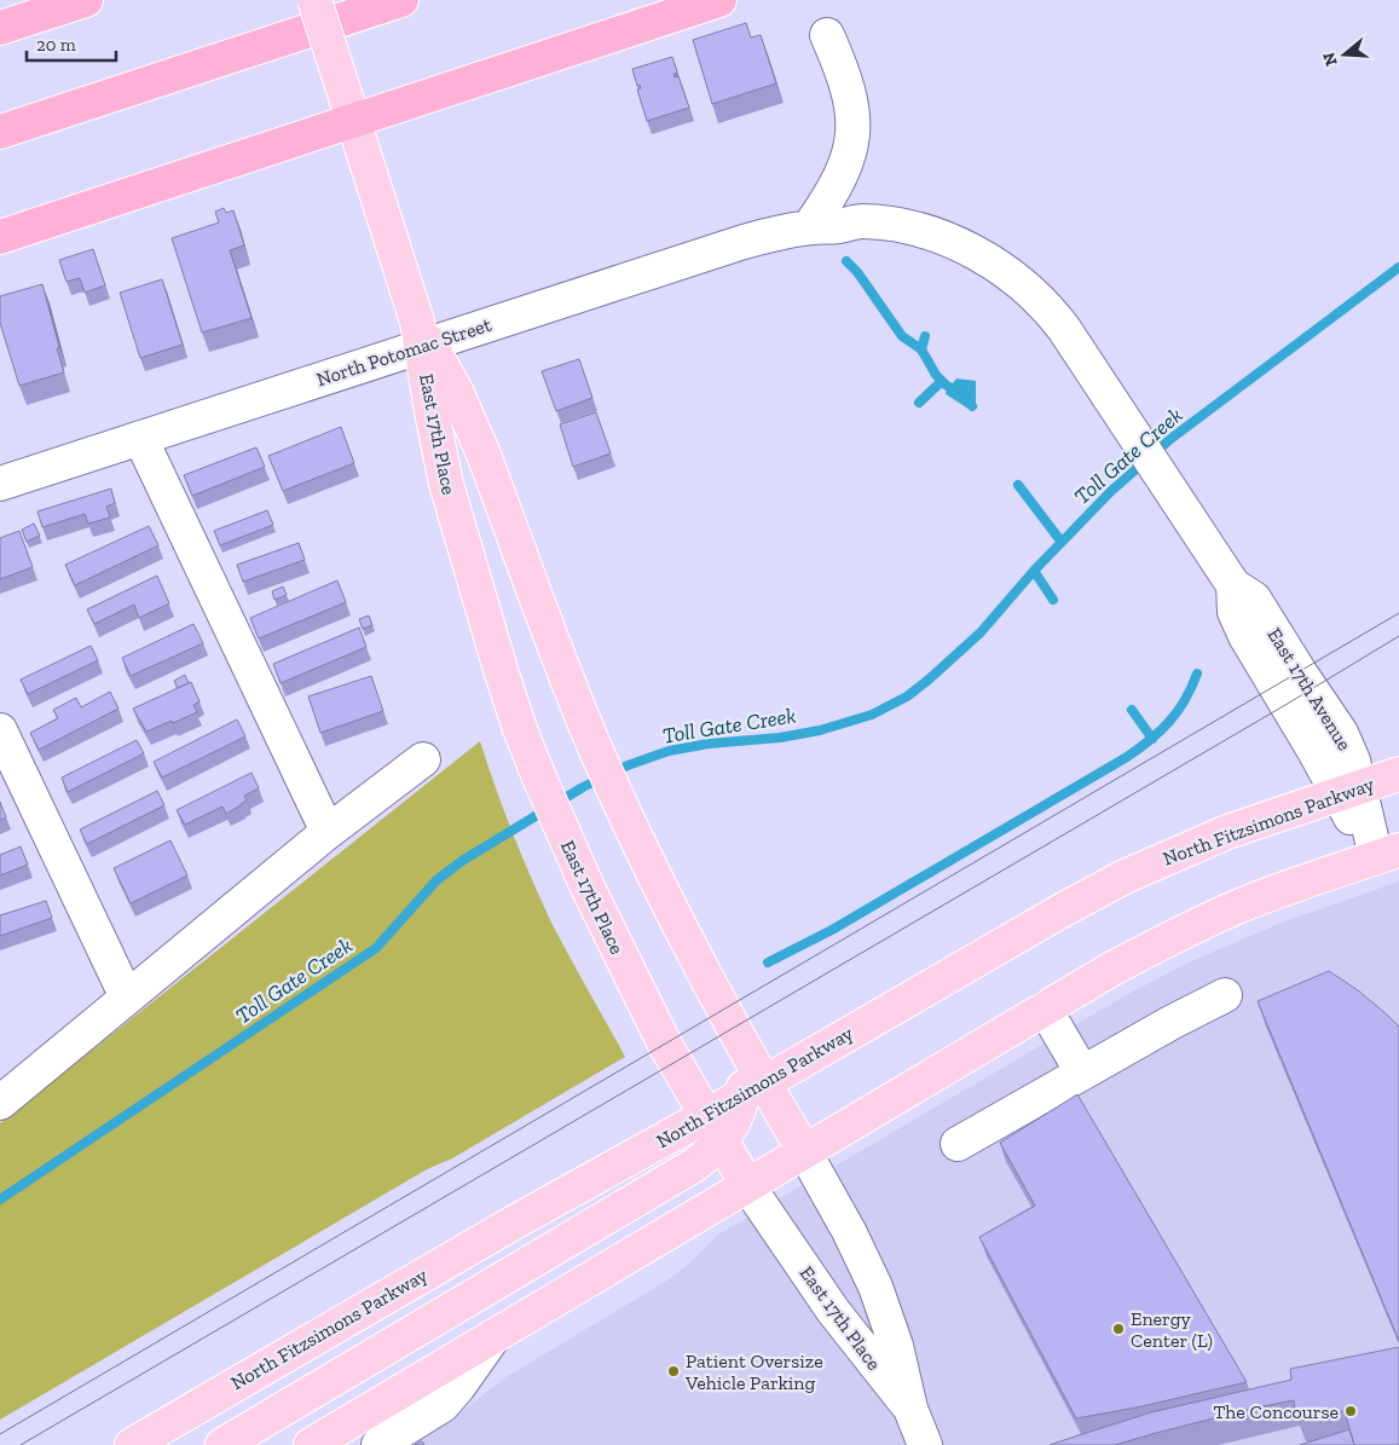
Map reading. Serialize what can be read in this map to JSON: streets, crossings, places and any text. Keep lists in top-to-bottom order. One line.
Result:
{"streets":{"main road":["East 17th Place","North Fitzsimons Parkway"],"street":["North Potomac Street","East 17th Avenue"]},"crossings":[["North Potomac Street","East 17th Avenue"],["East 17th Place","North Fitzsimons Parkway"],["East 17th Avenue","North Fitzsimons Parkway"]],"water":["Toll Gate Creek"],"places":["Energy Center (L)","Patient Oversize Vehicle Parking","The Concourse"],"scale_bar":"20 m","north":"left"}
